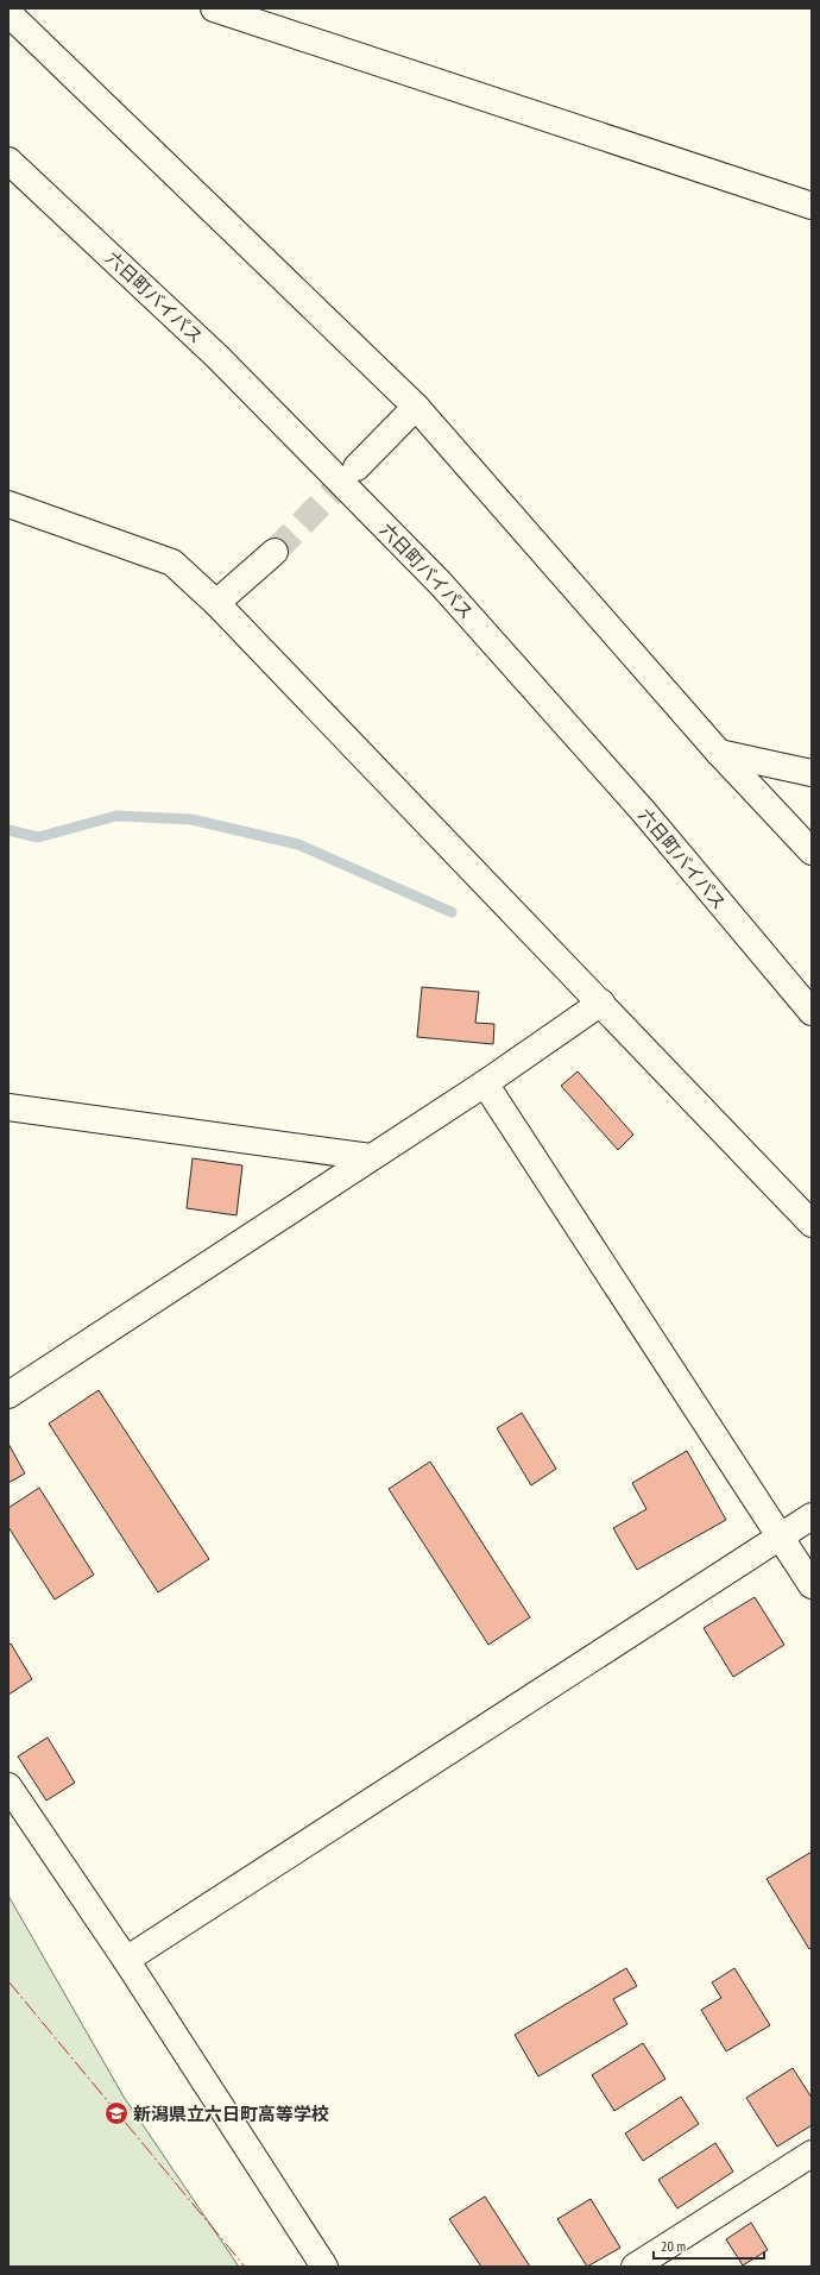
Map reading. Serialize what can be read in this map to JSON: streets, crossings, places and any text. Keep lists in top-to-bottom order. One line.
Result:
{"streets":{"main road":["六日町バイパス"]},"places":{"school or university":["新潟県立六日町高等学校"]},"scale_bar":"20 m"}
